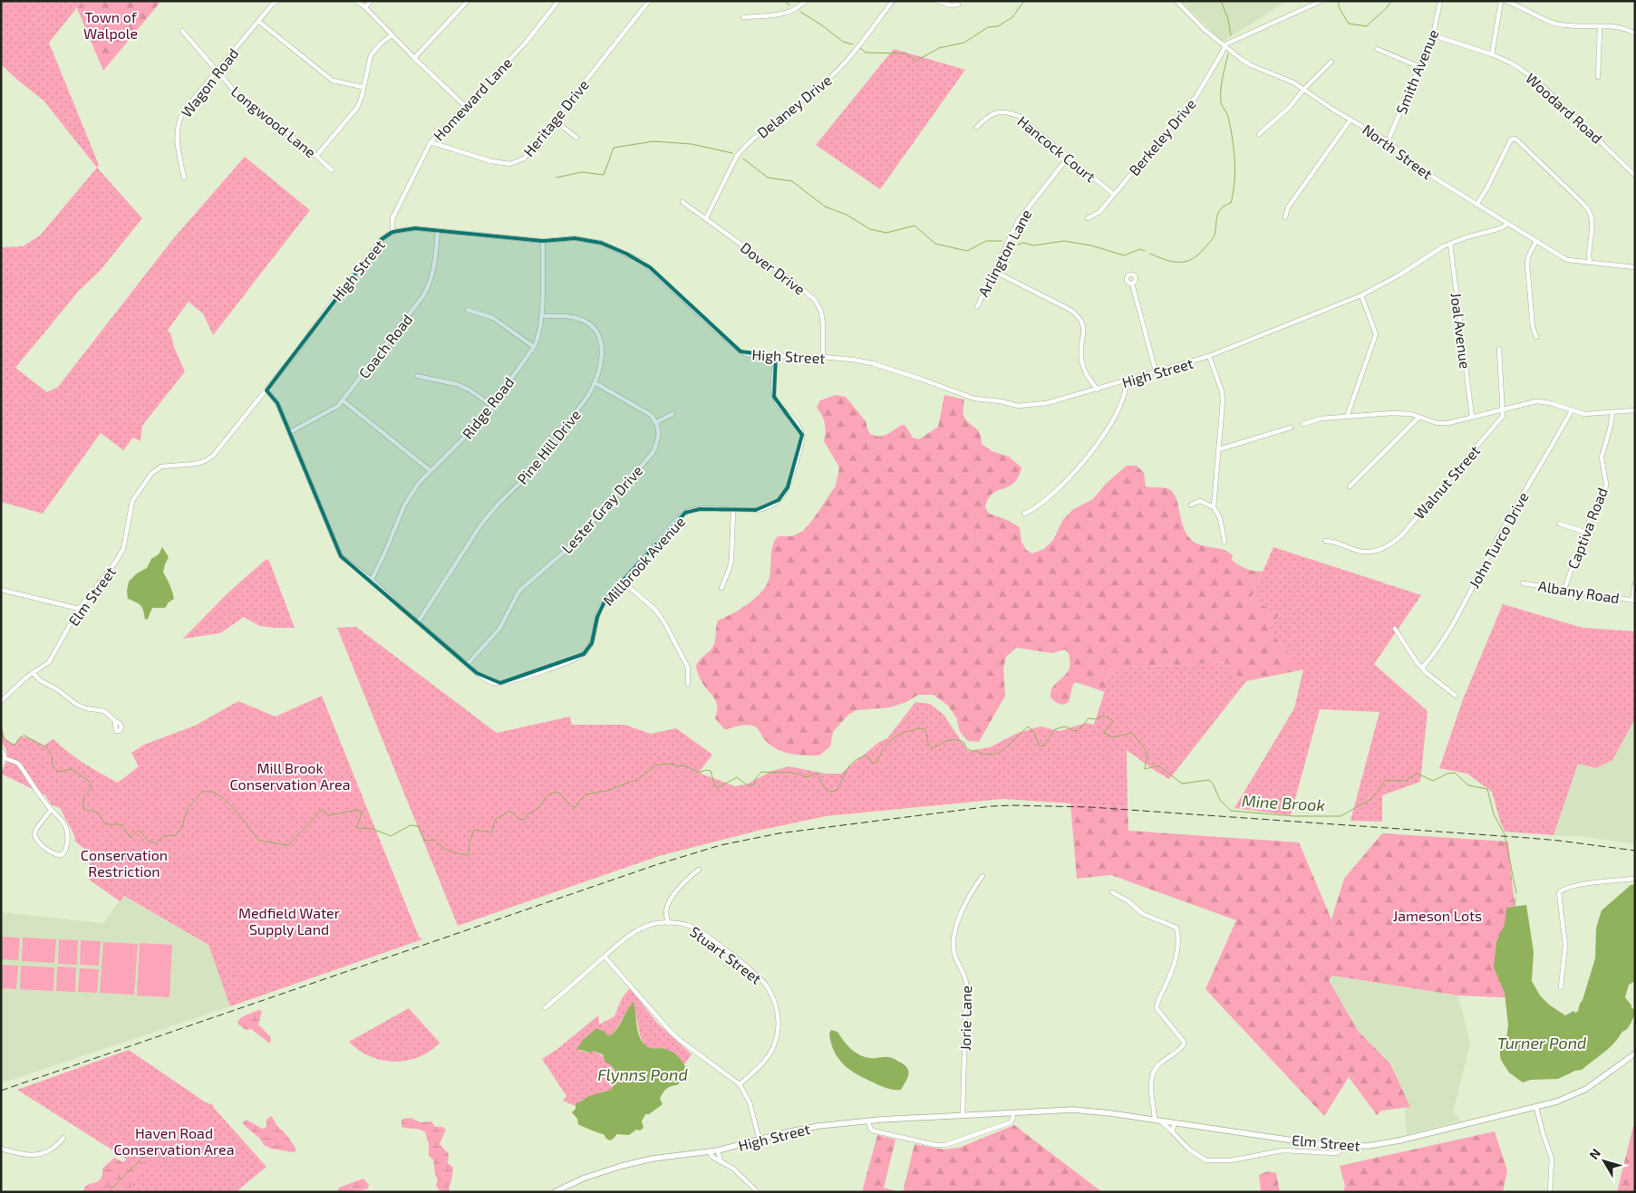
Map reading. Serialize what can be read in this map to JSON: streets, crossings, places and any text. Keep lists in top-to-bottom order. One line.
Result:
{"streets":{"main road":["High Street","Elm Street"],"street":["Smith Avenue","Wagon Road","Homeward Lane","Delaney Drive","Woodard Road","Heritage Drive","Longwood Lane","Berkeley Drive","Hancock Court","North Street","Arlington Lane","Dover Drive","Joal Avenue","Coach Road","Ridge Road","Pine Hill Drive","Walnut Street","Lester Gray Drive","Captiva Road","John Turco Drive","Millbrook Avenue","Albany Road","Stuart Street","Jorie Lane"]},"crossings":[["Smith Avenue","Woodard Road"],["Smith Avenue","North Street"],["Wagon Road","Longwood Lane"],["Homeward Lane","Heritage Drive"],["Homeward Lane","High Street"],["Delaney Drive","Dover Drive"],["Berkeley Drive","Hancock Court"],["Berkeley Drive","North Street"],["Hancock Court","Arlington Lane"],["North Street","High Street"],["Dover Drive","High Street"],["High Street","Joal Avenue"],["High Street","Coach Road"],["High Street","Ridge Road"],["High Street","Millbrook Avenue"],["High Street","Elm Street"],["High Street","Jorie Lane"],["Coach Road","Millbrook Avenue"],["Ridge Road","Pine Hill Drive"],["Ridge Road","Millbrook Avenue"],["Pine Hill Drive","Millbrook Avenue"],["Lester Gray Drive","Millbrook Avenue"],["Captiva Road","Albany Road"]],"water":["Mine Brook","Turner Pond","Flynns Pond"],"parks":["Town of Walpole","Mill Brook Conservation Area","Conservation Restriction","Medfield Water Supply Land","Jameson Lots","Haven Road Conservation Area"],"north":"top left"}
